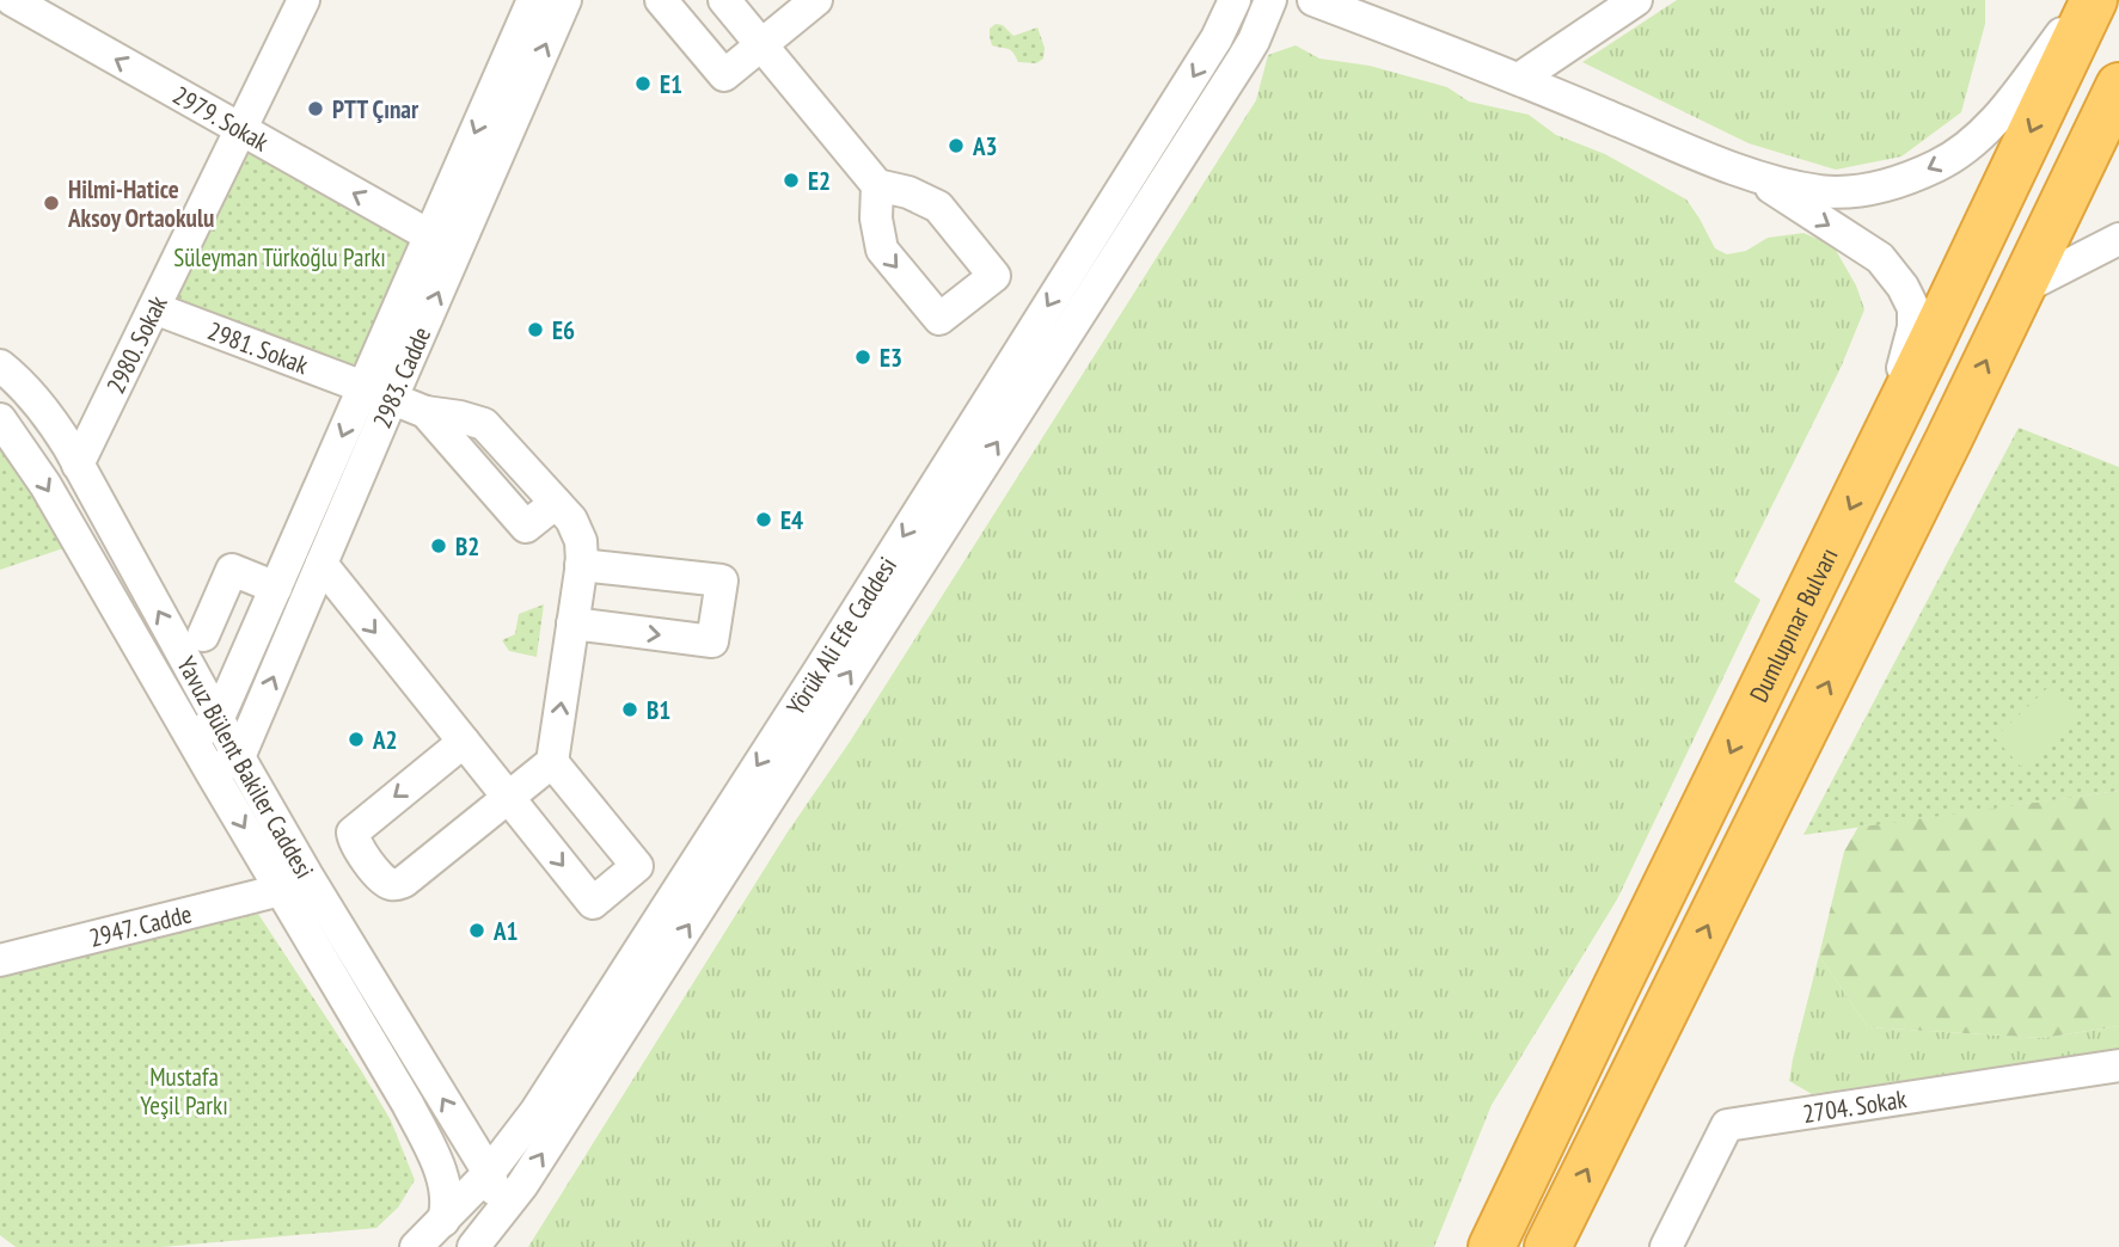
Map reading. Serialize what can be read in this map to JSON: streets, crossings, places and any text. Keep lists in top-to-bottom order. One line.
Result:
{"streets":{"highway":["Dumlupınar Bulvarı"],"street":["2979. Sokak","2980. Sokak","2981. Sokak","2983. Cadde","Yörük Ali Efe Caddesi","Yavuz Bülent Bakiler Caddesi","2947. Cadde","2704. Sokak"]},"crossings":[["2979. Sokak","2980. Sokak"],["2979. Sokak","2983. Cadde"],["2980. Sokak","2981. Sokak"],["2980. Sokak","Yavuz Bülent Bakiler Caddesi"],["2981. Sokak","2983. Cadde"],["2983. Cadde","Yavuz Bülent Bakiler Caddesi"],["Yörük Ali Efe Caddesi","Yavuz Bülent Bakiler Caddesi"],["Yavuz Bülent Bakiler Caddesi","2947. Cadde"]],"one_way":["2979. Sokak"],"parks":["Süleyman Türkoğlu Parkı","Mustafa Yeşil Parkı"],"places":["E1","PTT Çınar","A3","E2","Hilmi-Hatice Aksoy Ortaokulu","E6","E3","E4","B2","B1","A2","A1"]}
